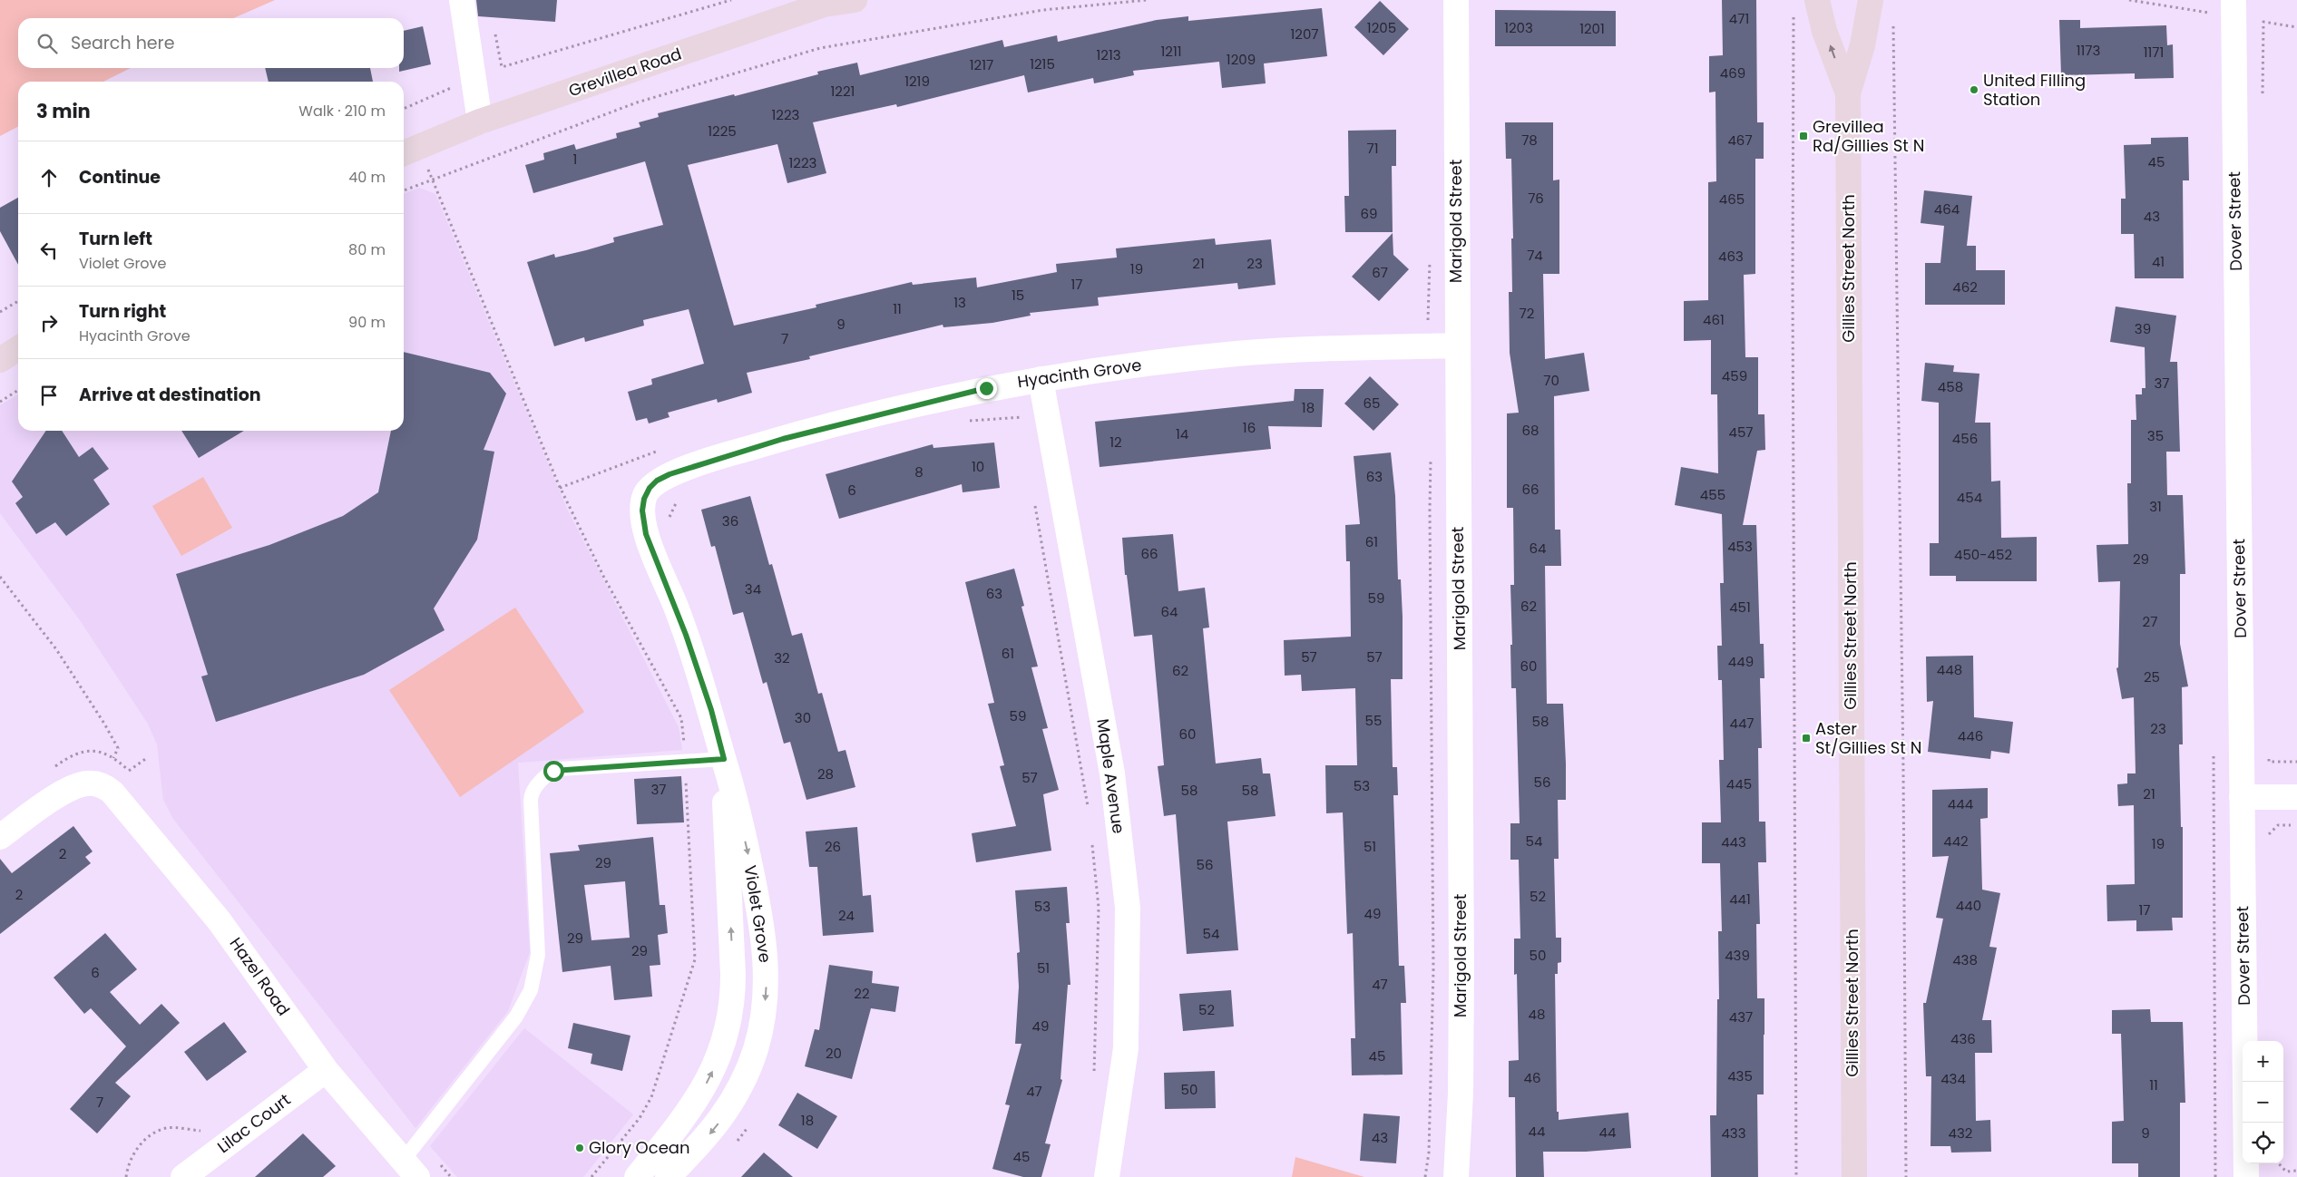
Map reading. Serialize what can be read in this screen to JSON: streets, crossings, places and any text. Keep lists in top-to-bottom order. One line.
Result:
{"streets":{"main road":["Grevillea Road","Gillies Street North"],"street":["Marigold Street","Dover Street","Hyacinth Grove","Maple Avenue","Violet Grove","Hazel Road","Lilac Court"]},"crossings":[["Marigold Street","Hyacinth Grove"],["Hyacinth Grove","Maple Avenue"],["Hyacinth Grove","Violet Grove"],["Hazel Road","Lilac Court"]],"places":{"other":["United Filling Station","Glory Ocean"],"transit":["Grevillea Rd/Gillies St N","Aster St/Gillies St N"]},"house_numbers":["471","1205","1203","1201","1207","1173","1211","1171","1213","1209","1215","1217","469","1219","1221","1223","1225","78","467","71","1","45","1223","76","465","464","69","43","74","463","41","21","23","19","67","17","462","15","13","11","72","461","9","39","7","459","70","37","458","65","18","16","68","457","14","35","456","12","10","8","63","66","6","455","454","31","36","61","453","64","66","450-452","29","34","63","59","62","451","64","27","61","57","57","32","449","60","448","62","25","59","30","55","58","447","23","60","446","28","57","56","445","53","37","58","58","21","444","54","442","443","19","26","51","2","29","56","2","52","441","440","53","17","49","24","54","29","29","50","439","438","51","6","47","22","52","48","437","49","436","20","45","435","46","434","11","50","47","7","18","44","44","433","432","9","43","45"],"page":{"search":"Search here","heading":["3 min","Walk · 210 m"],"list":[["Continue","40 m"],["Turn left","Violet Grove","80 m"],["Turn right","Hyacinth Grove","90 m"],"Arrive at destination"],"map_buttons":["+","−"]}}
